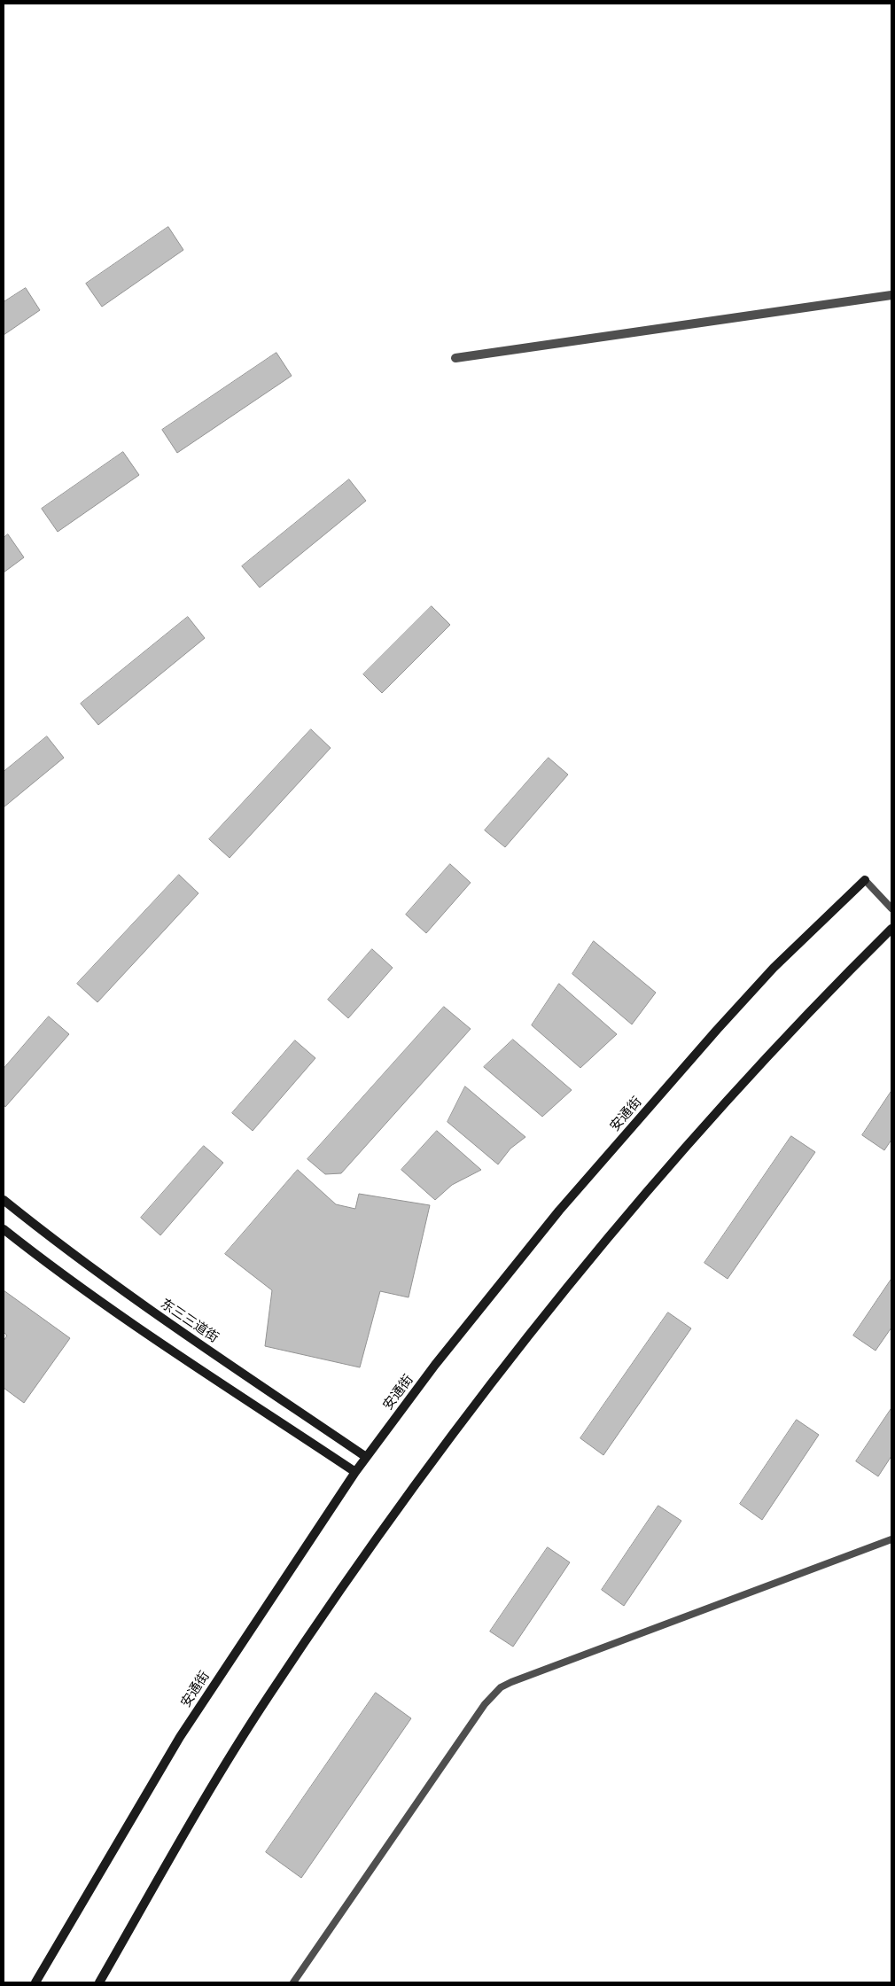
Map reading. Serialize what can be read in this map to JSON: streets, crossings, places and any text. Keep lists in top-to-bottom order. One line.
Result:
{"streets":{"main road":["安通街","东三三道街"]},"crossings":[["安通街","东三三道街"]]}
